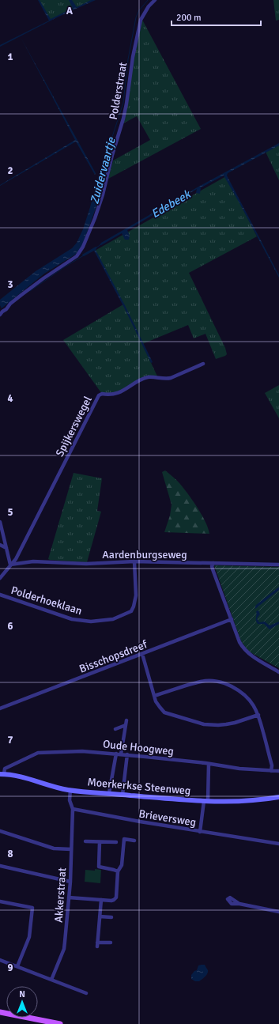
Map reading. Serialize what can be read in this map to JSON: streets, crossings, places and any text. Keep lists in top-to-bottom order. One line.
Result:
{"streets":{"street":["Polderstraat","Spijkerswegel","Aardenburgseweg","Polderhoeklaan","Bisschopsdreef","Oude Hoogweg","Moerkerkse Steenweg","Brieversweg","Akkerstraat"]},"crossings":[["Spijkerswegel","Aardenburgseweg"],["Aardenburgseweg","Polderhoeklaan"],["Oude Hoogweg","Moerkerkse Steenweg"],["Brieversweg","Akkerstraat"]],"water":["Zuidervaartje","Edebeek"],"scale_bar":"200 m","north":"top","grid":{"columns":["A"],"rows":["1","2","3","4","5","6","7","8","9"]}}
